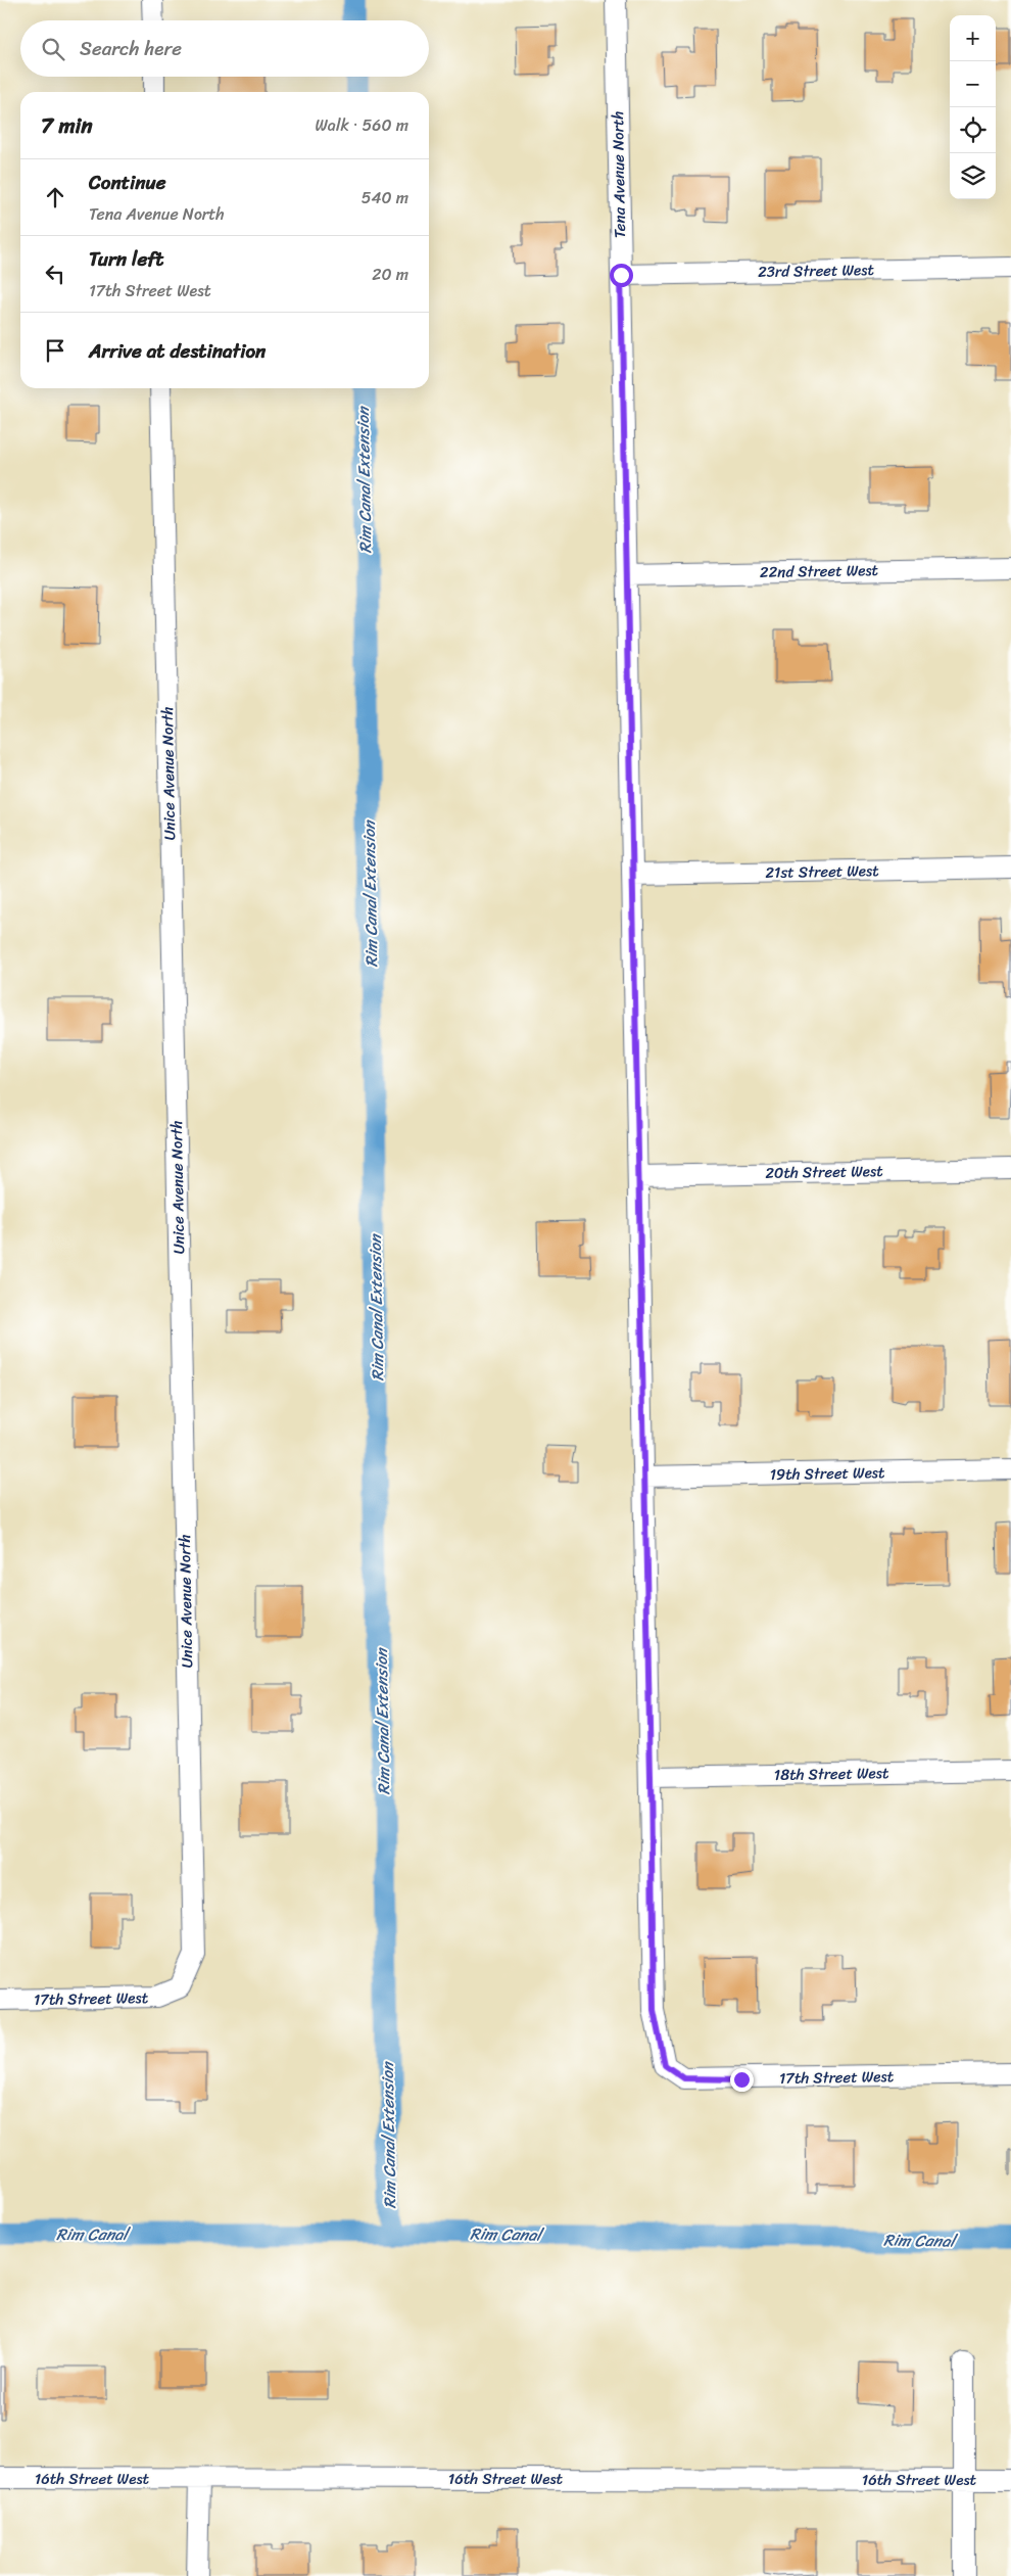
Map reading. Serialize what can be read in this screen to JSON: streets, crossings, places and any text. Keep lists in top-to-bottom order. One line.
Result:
{"streets":{"street":["Tena Avenue North","23rd Street West","22nd Street West","Unice Avenue North","21st Street West","20th Street West","19th Street West","18th Street West","17th Street West","16th Street West"]},"crossings":[["Tena Avenue North","23rd Street West"],["Tena Avenue North","22nd Street West"],["Tena Avenue North","21st Street West"],["Tena Avenue North","20th Street West"],["Tena Avenue North","19th Street West"],["Tena Avenue North","18th Street West"],["Tena Avenue North","17th Street West"],["Unice Avenue North","17th Street West"]],"water":["Rim Canal Extension","Rim Canal"],"page":{"map_buttons":["+","−"],"search":"Search here","heading":["7 min","Walk · 560 m"],"list":[["Continue","Tena Avenue North","540 m"],["Turn left","17th Street West","20 m"],"Arrive at destination"]}}
